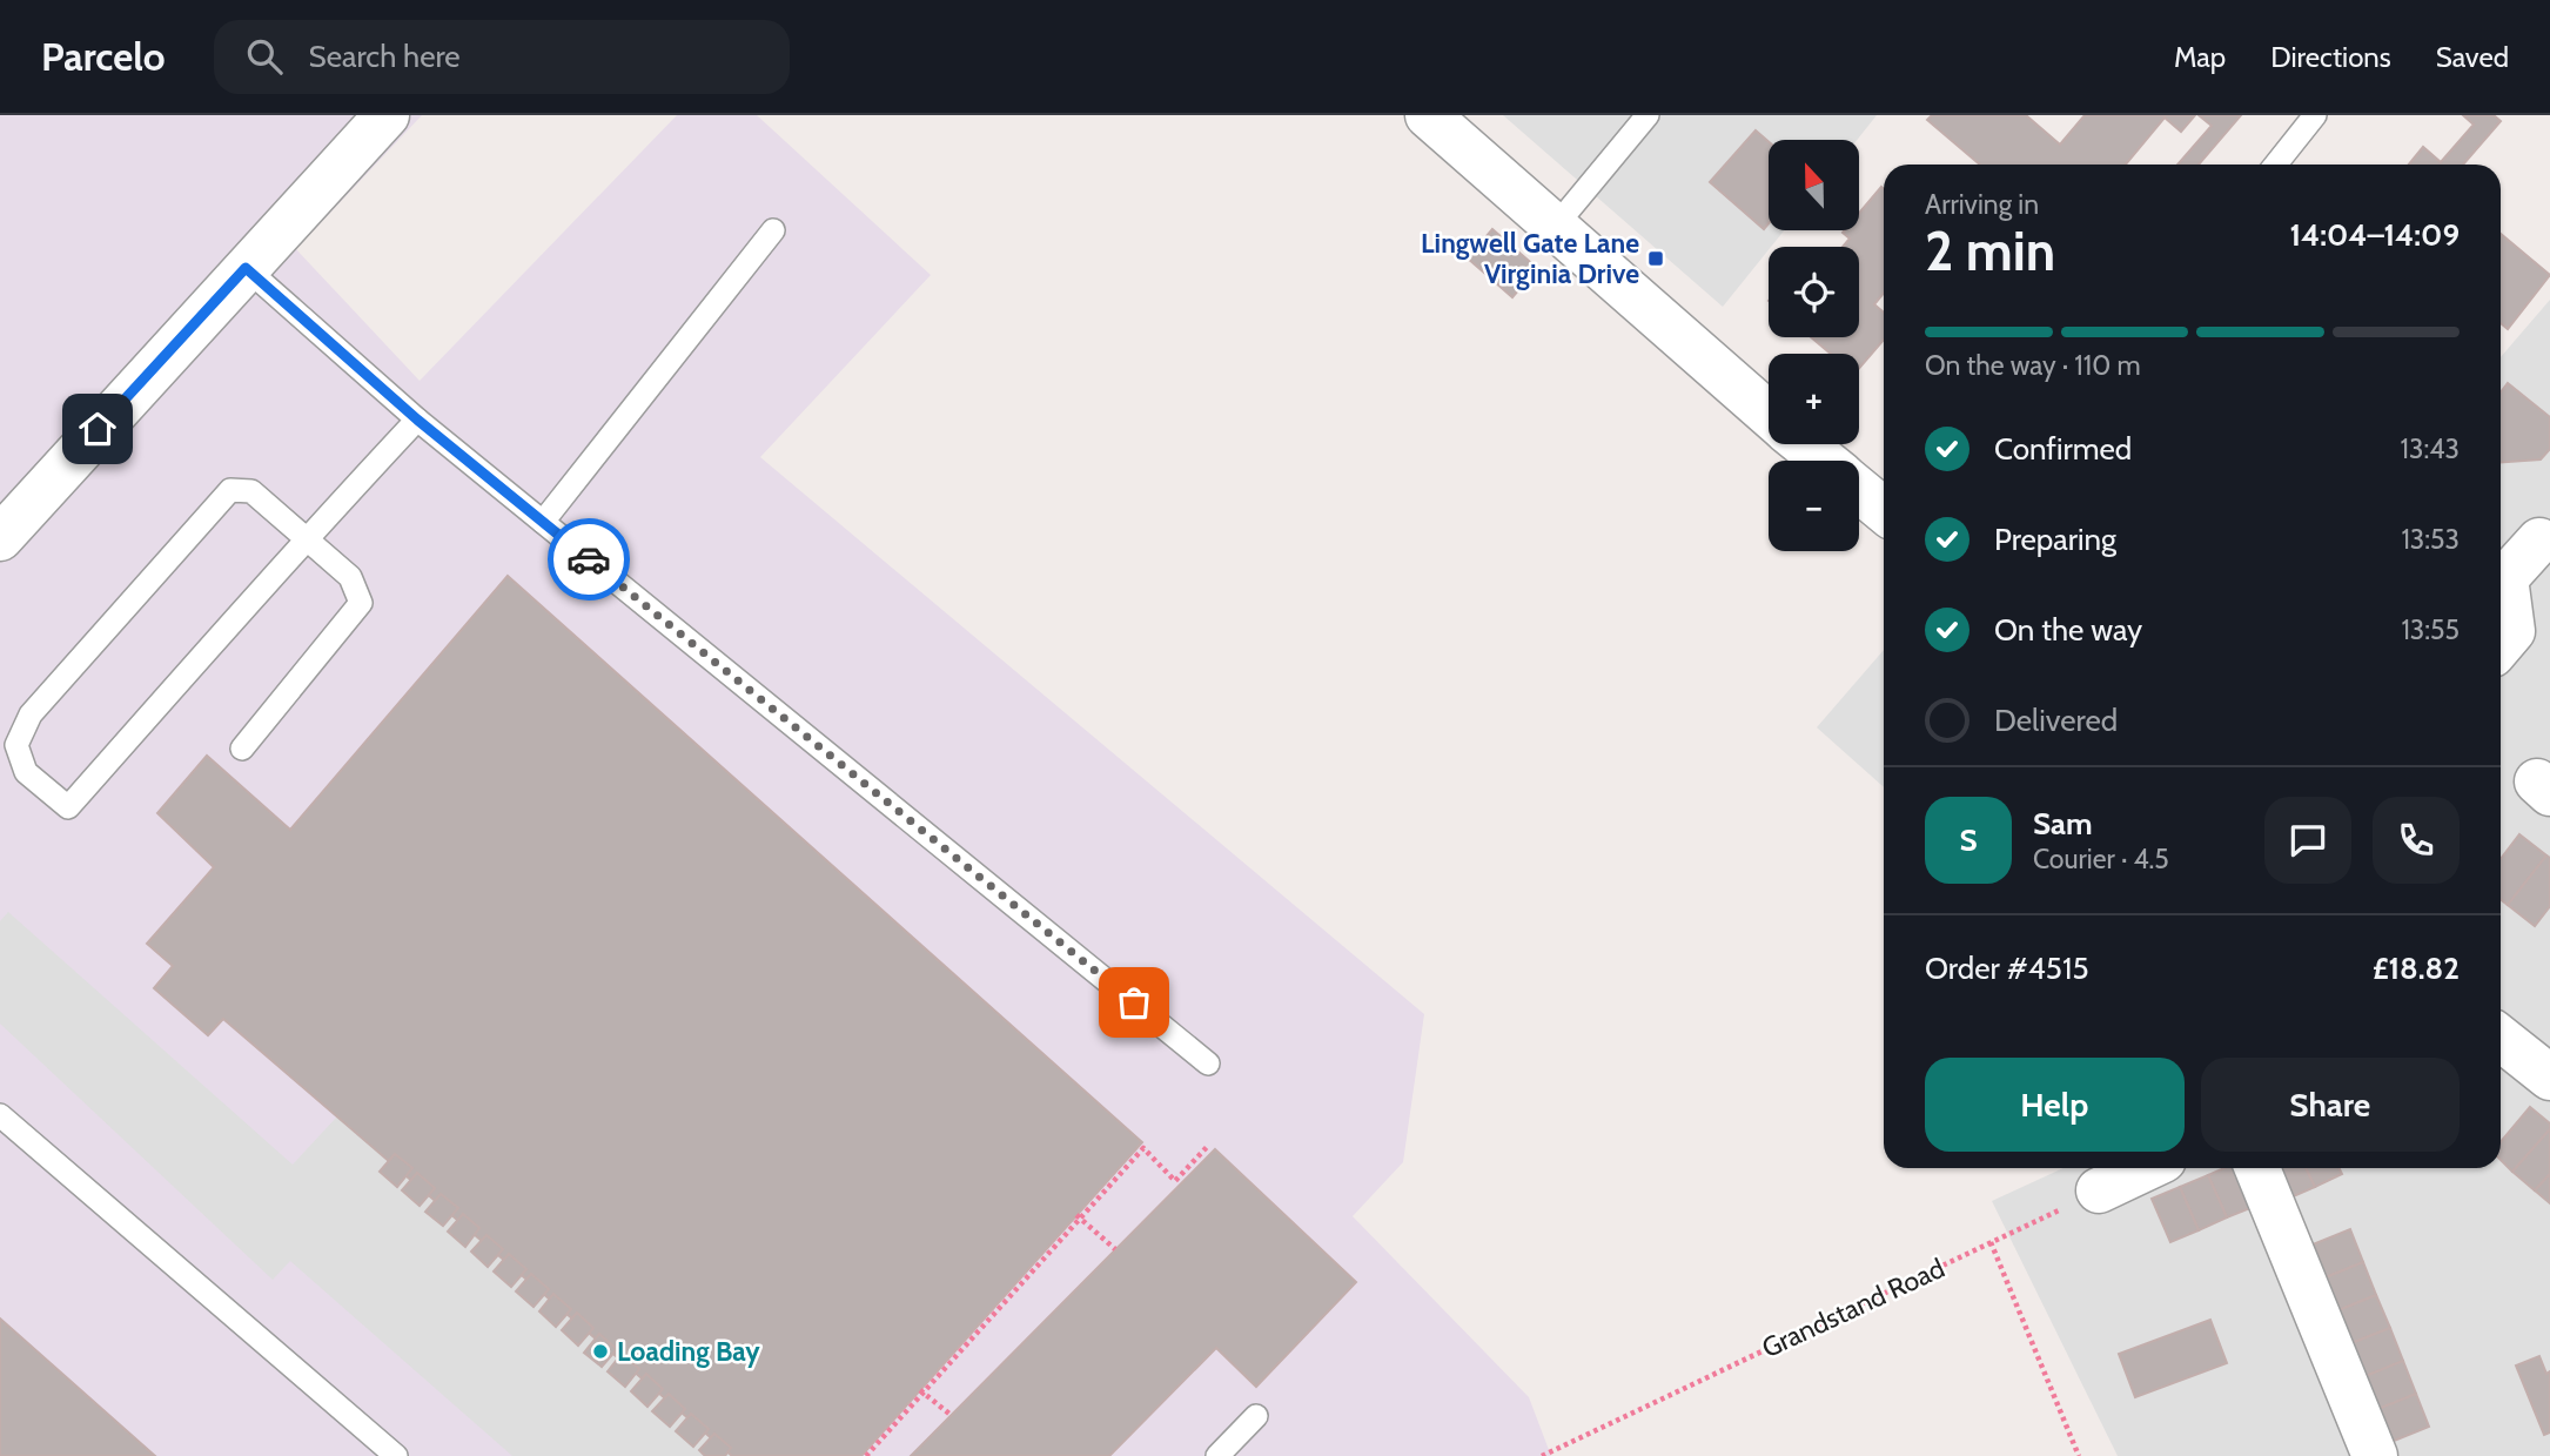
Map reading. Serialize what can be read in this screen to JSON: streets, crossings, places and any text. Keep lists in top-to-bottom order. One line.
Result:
{"streets":{"path":["Grandstand Road"]},"places":{"transit":["Lingwell Gate Lane Virginia Drive"],"other":["Loading Bay"]},"north":"top","page":{"header":"Parcelo","search":"Search here","nav":["Map","Directions","Saved"],"map_buttons":["+","−"],"heading":["2 min","Arriving in","14:04–14:09"],"panel":["Sam","Courier · 4.5","Order #4515","£18.82"],"bar":"On the way · 110 m","list":[["Confirmed","13:43"],["Preparing","13:53"],["On the way","13:55"],"Delivered"],"round":"S","buttons":["Help","Share"]}}
